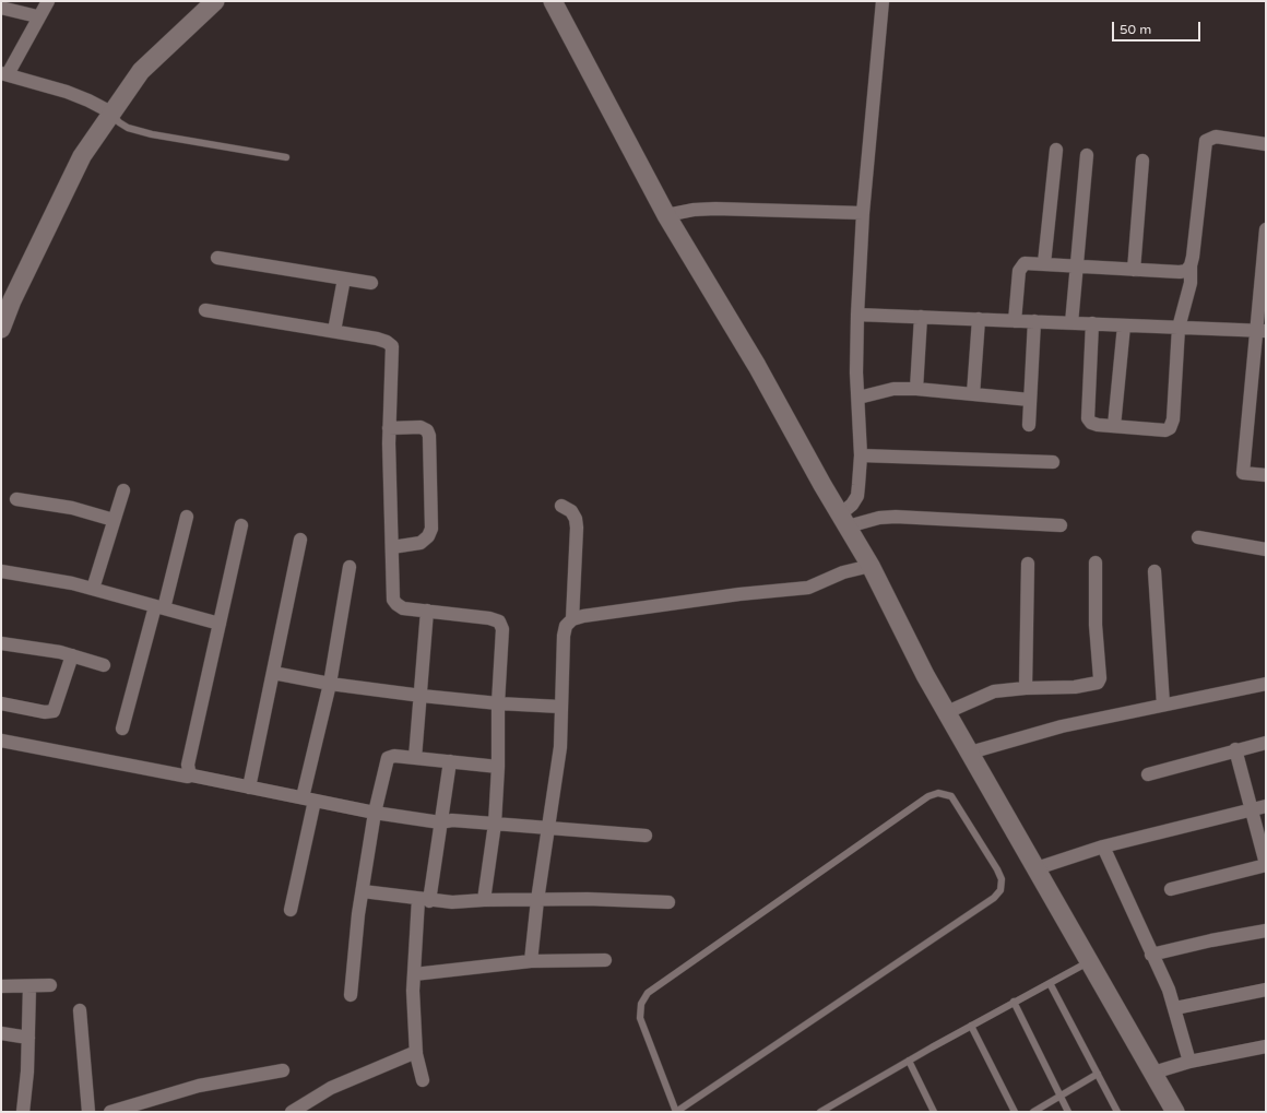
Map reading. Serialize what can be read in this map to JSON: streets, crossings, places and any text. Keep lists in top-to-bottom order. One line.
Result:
{"scale_bar":"50 m"}
